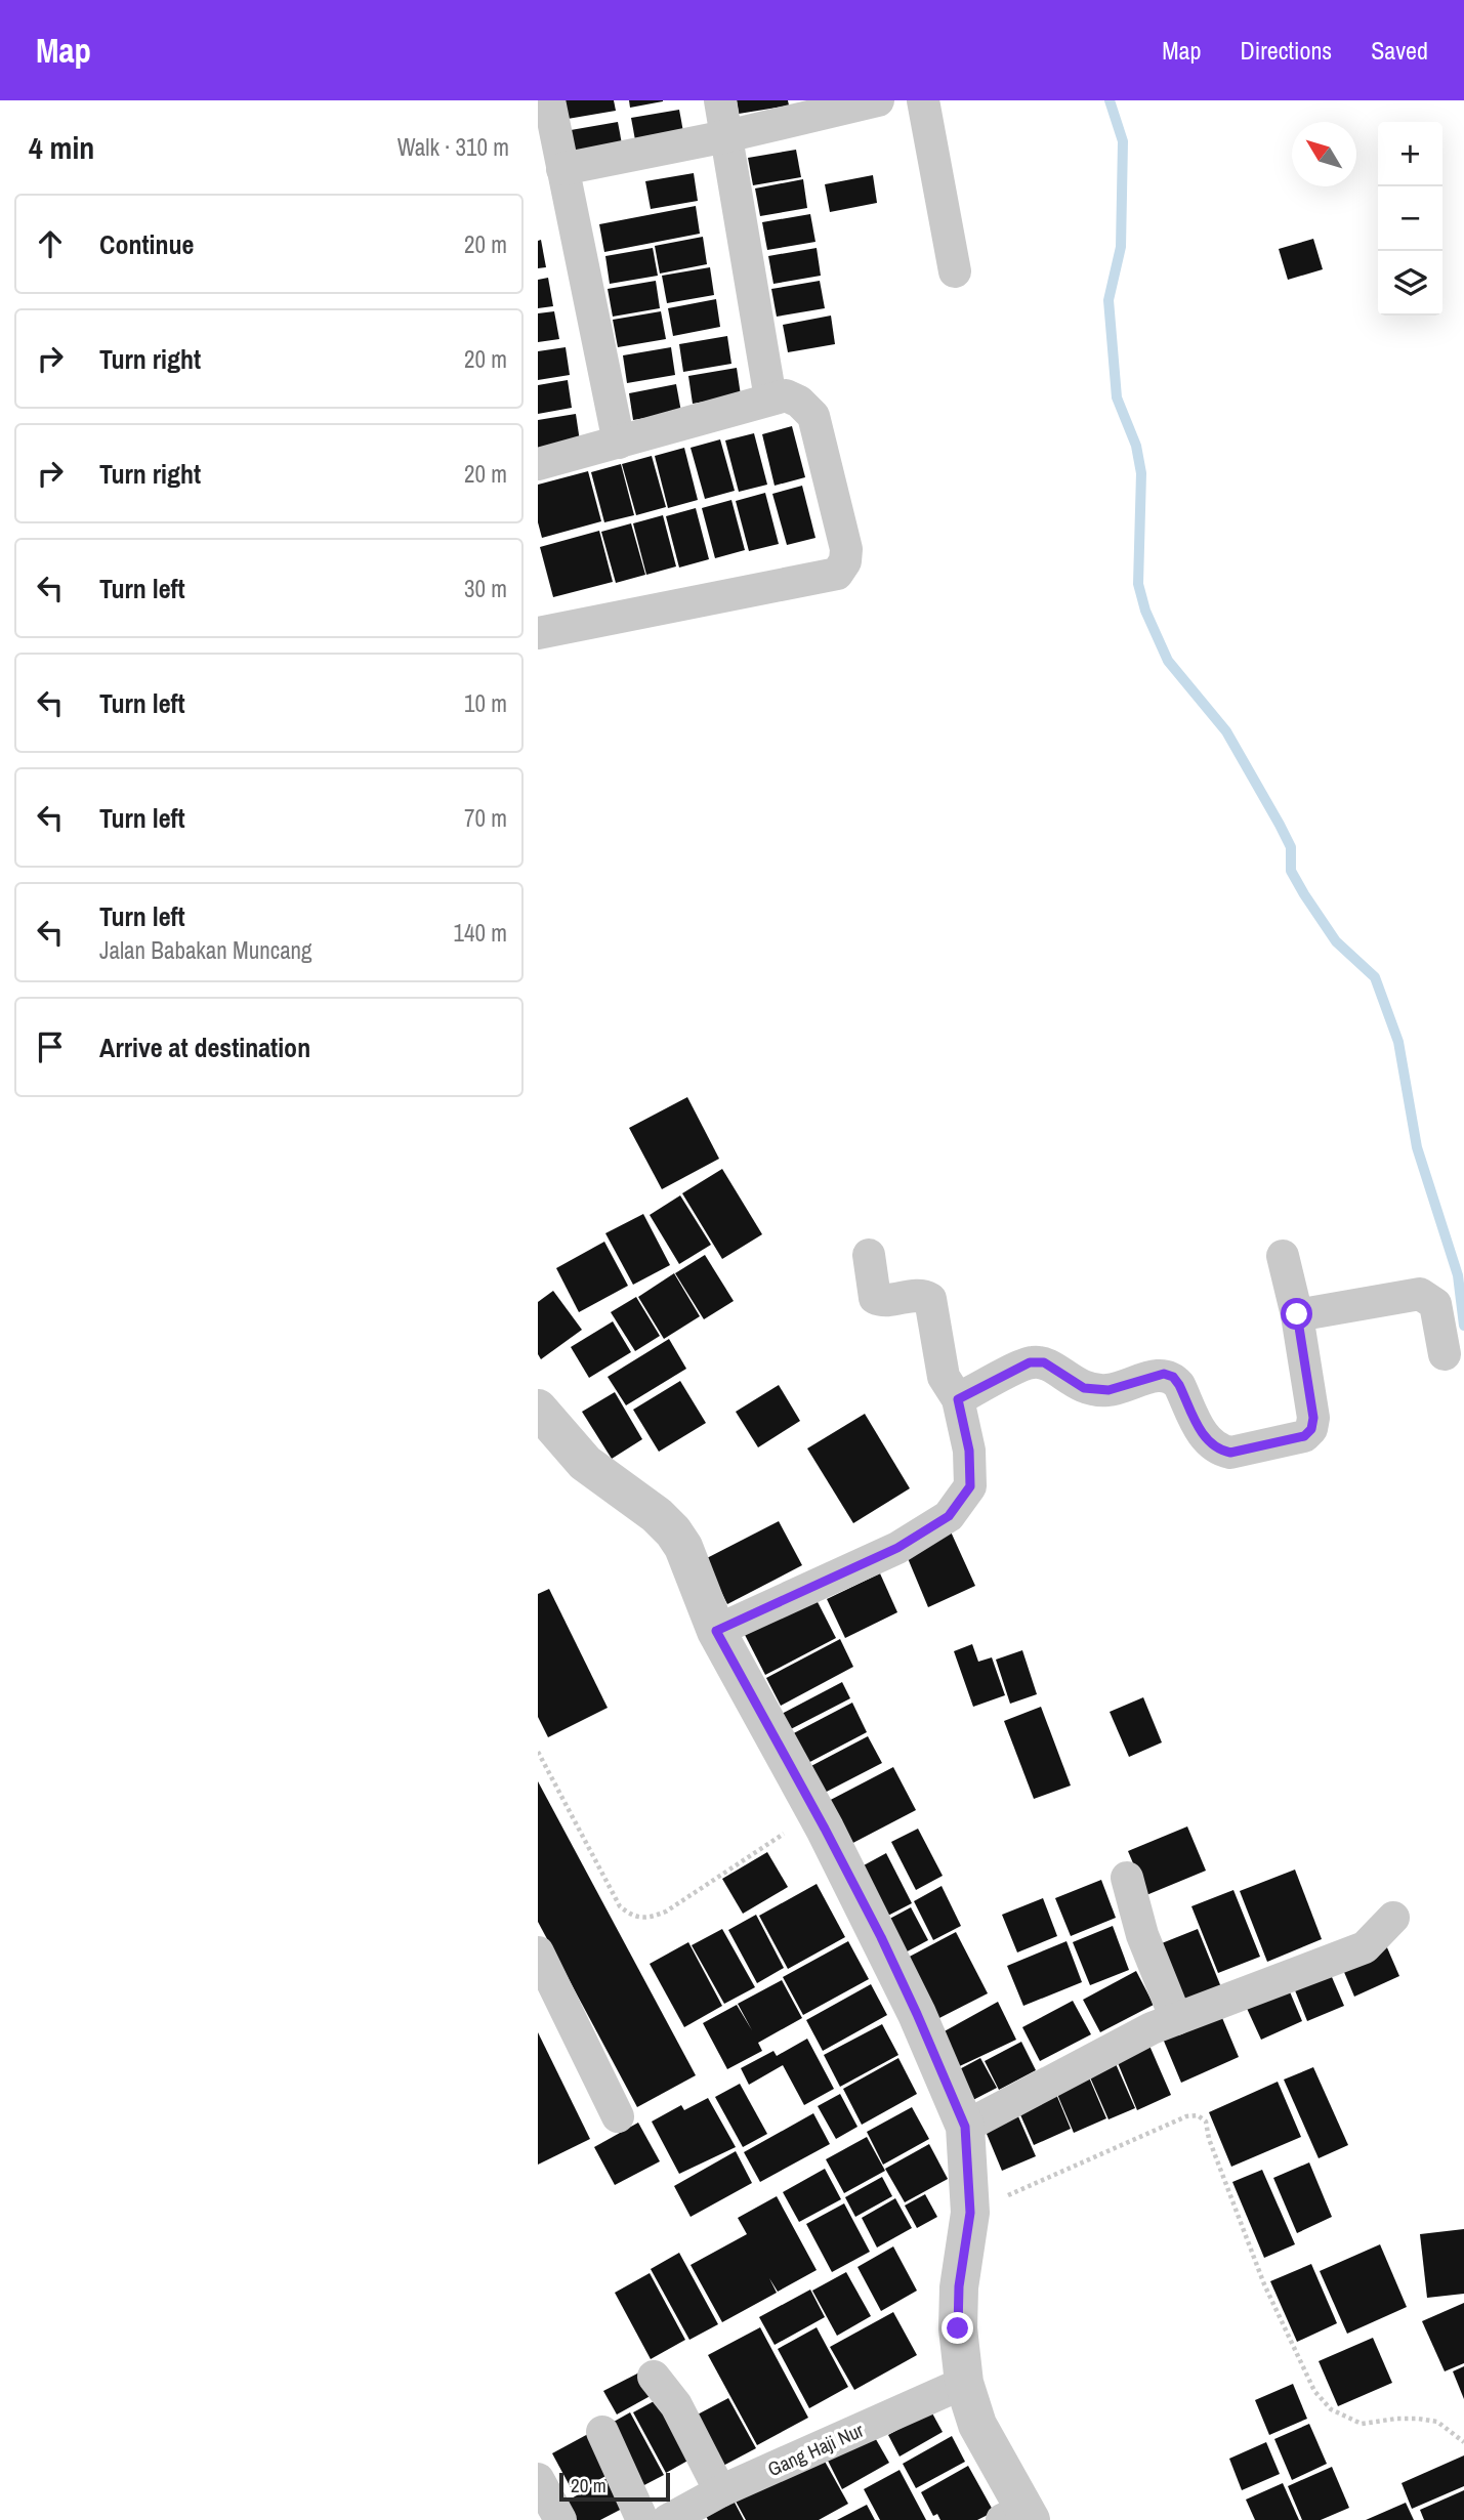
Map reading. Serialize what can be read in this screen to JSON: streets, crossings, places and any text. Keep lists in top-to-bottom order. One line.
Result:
{"streets":{"street":["Gang Haji Nur"]},"scale_bar":"20 m","north":"top left","page":{"header":"Map","nav":["Map","Directions","Saved"],"heading":["4 min","Walk · 310 m"],"map_buttons":["+","−"],"list":[["Continue","20 m"],["Turn right","20 m"],["Turn right","20 m"],["Turn left","30 m"],["Turn left","10 m"],["Turn left","70 m"],["Turn left","Jalan Babakan Muncang","140 m"],"Arrive at destination"],"scale":"20 m"}}
